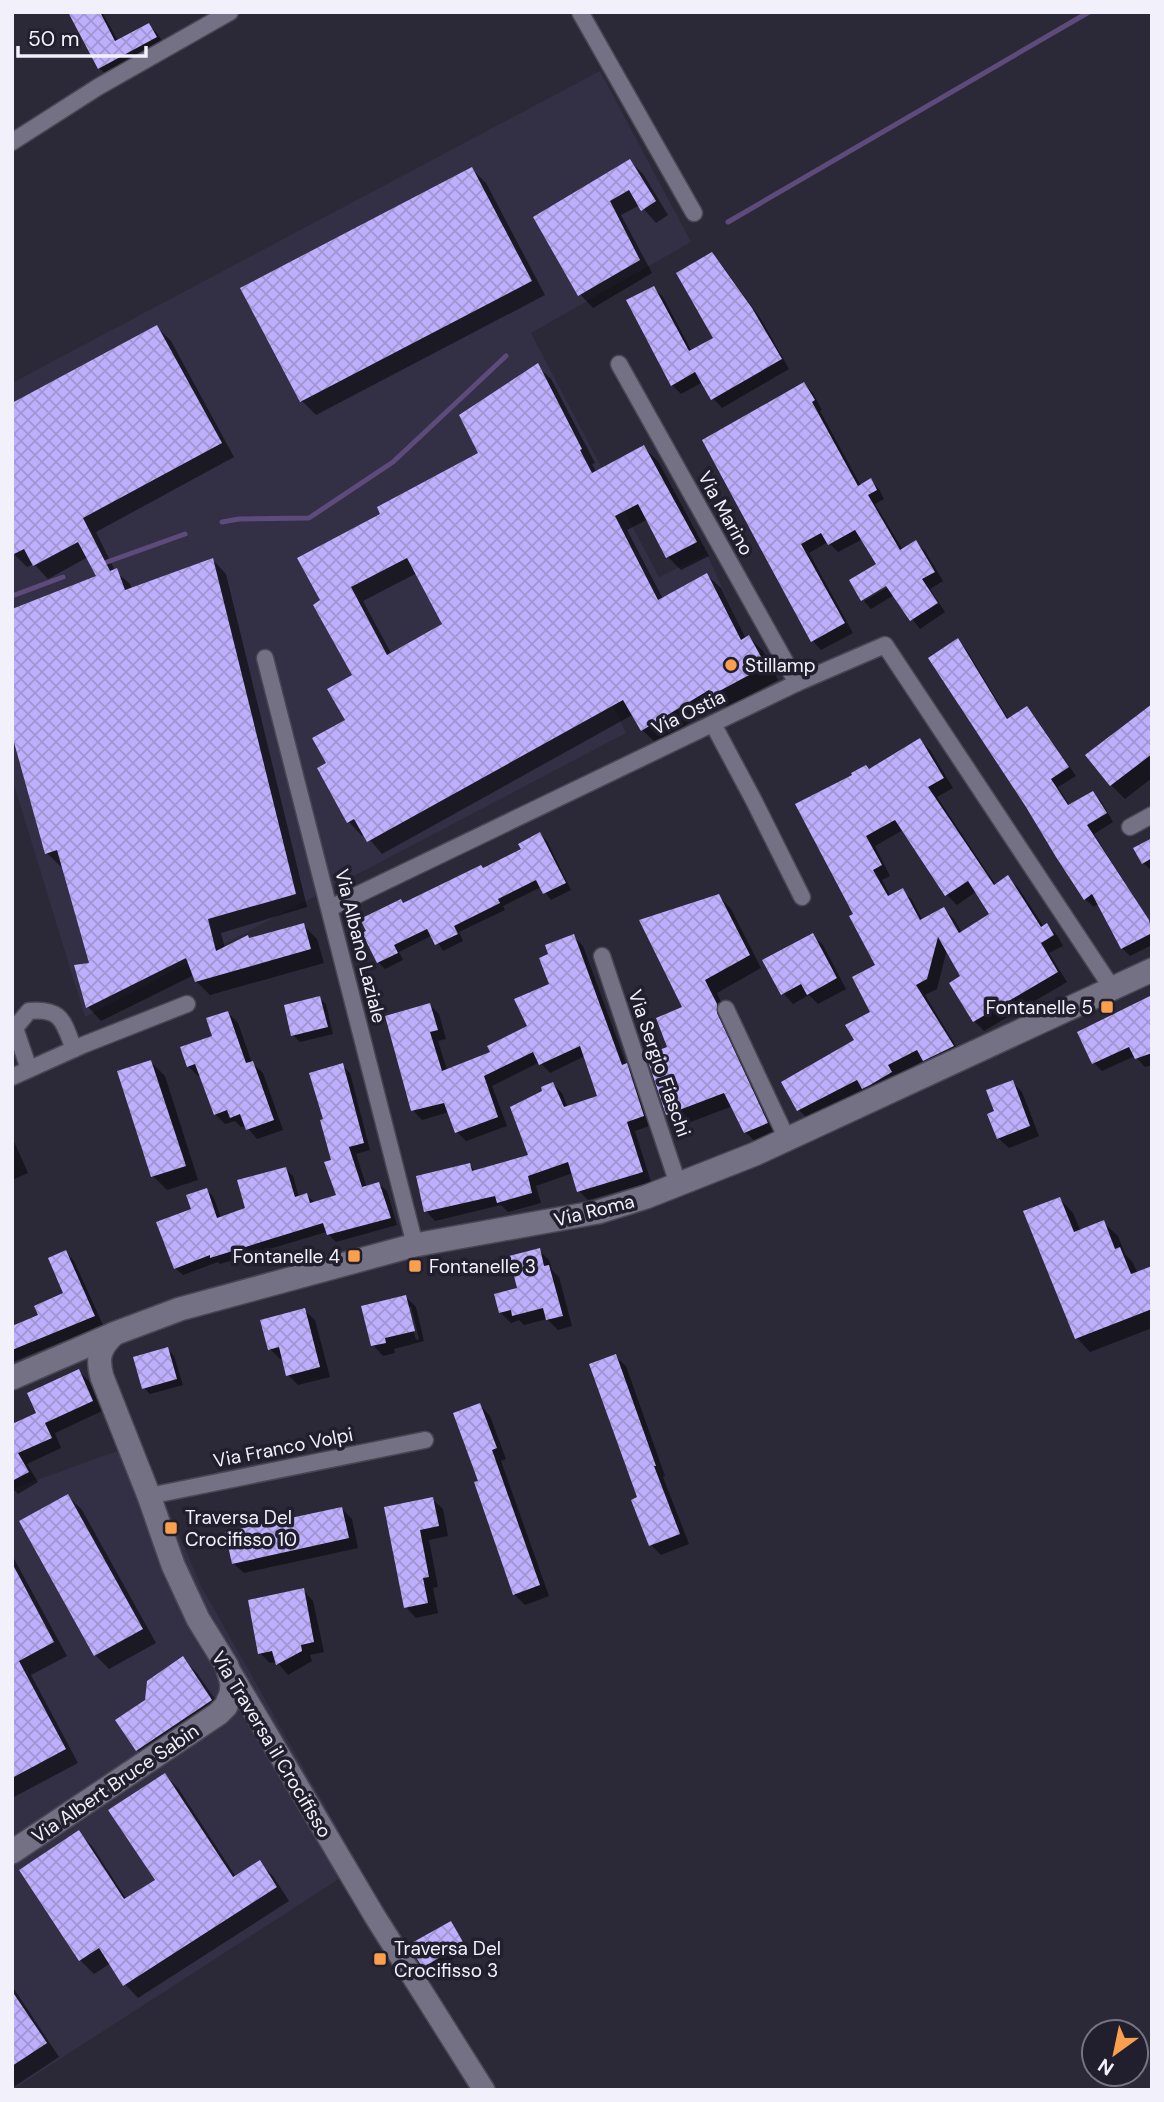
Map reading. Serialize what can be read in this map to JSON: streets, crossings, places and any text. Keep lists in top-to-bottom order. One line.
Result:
{"streets":{"main road":["Via Roma","Via Traversa il Crocifisso","Via Albert Bruce Sabin"],"street":["Via Marino","Via Ostia","Via Albano Laziale","Via Sergio Fiaschi","Via Franco Volpi"]},"crossings":[["Via Marino","Via Ostia"],["Via Ostia","Via Albano Laziale"],["Via Ostia","Via Roma"],["Via Albano Laziale","Via Roma"],["Via Sergio Fiaschi","Via Roma"],["Via Roma","Via Traversa il Crocifisso"],["Via Franco Volpi","Via Traversa il Crocifisso"],["Via Traversa il Crocifisso","Via Albert Bruce Sabin"]],"places":{"other":["Stillamp"],"transit":["Fontanelle 5","Fontanelle 4","Fontanelle 3","Traversa Del Crocifisso 10","Traversa Del Crocifisso 3"]},"scale_bar":"50 m","north":"bottom left"}
